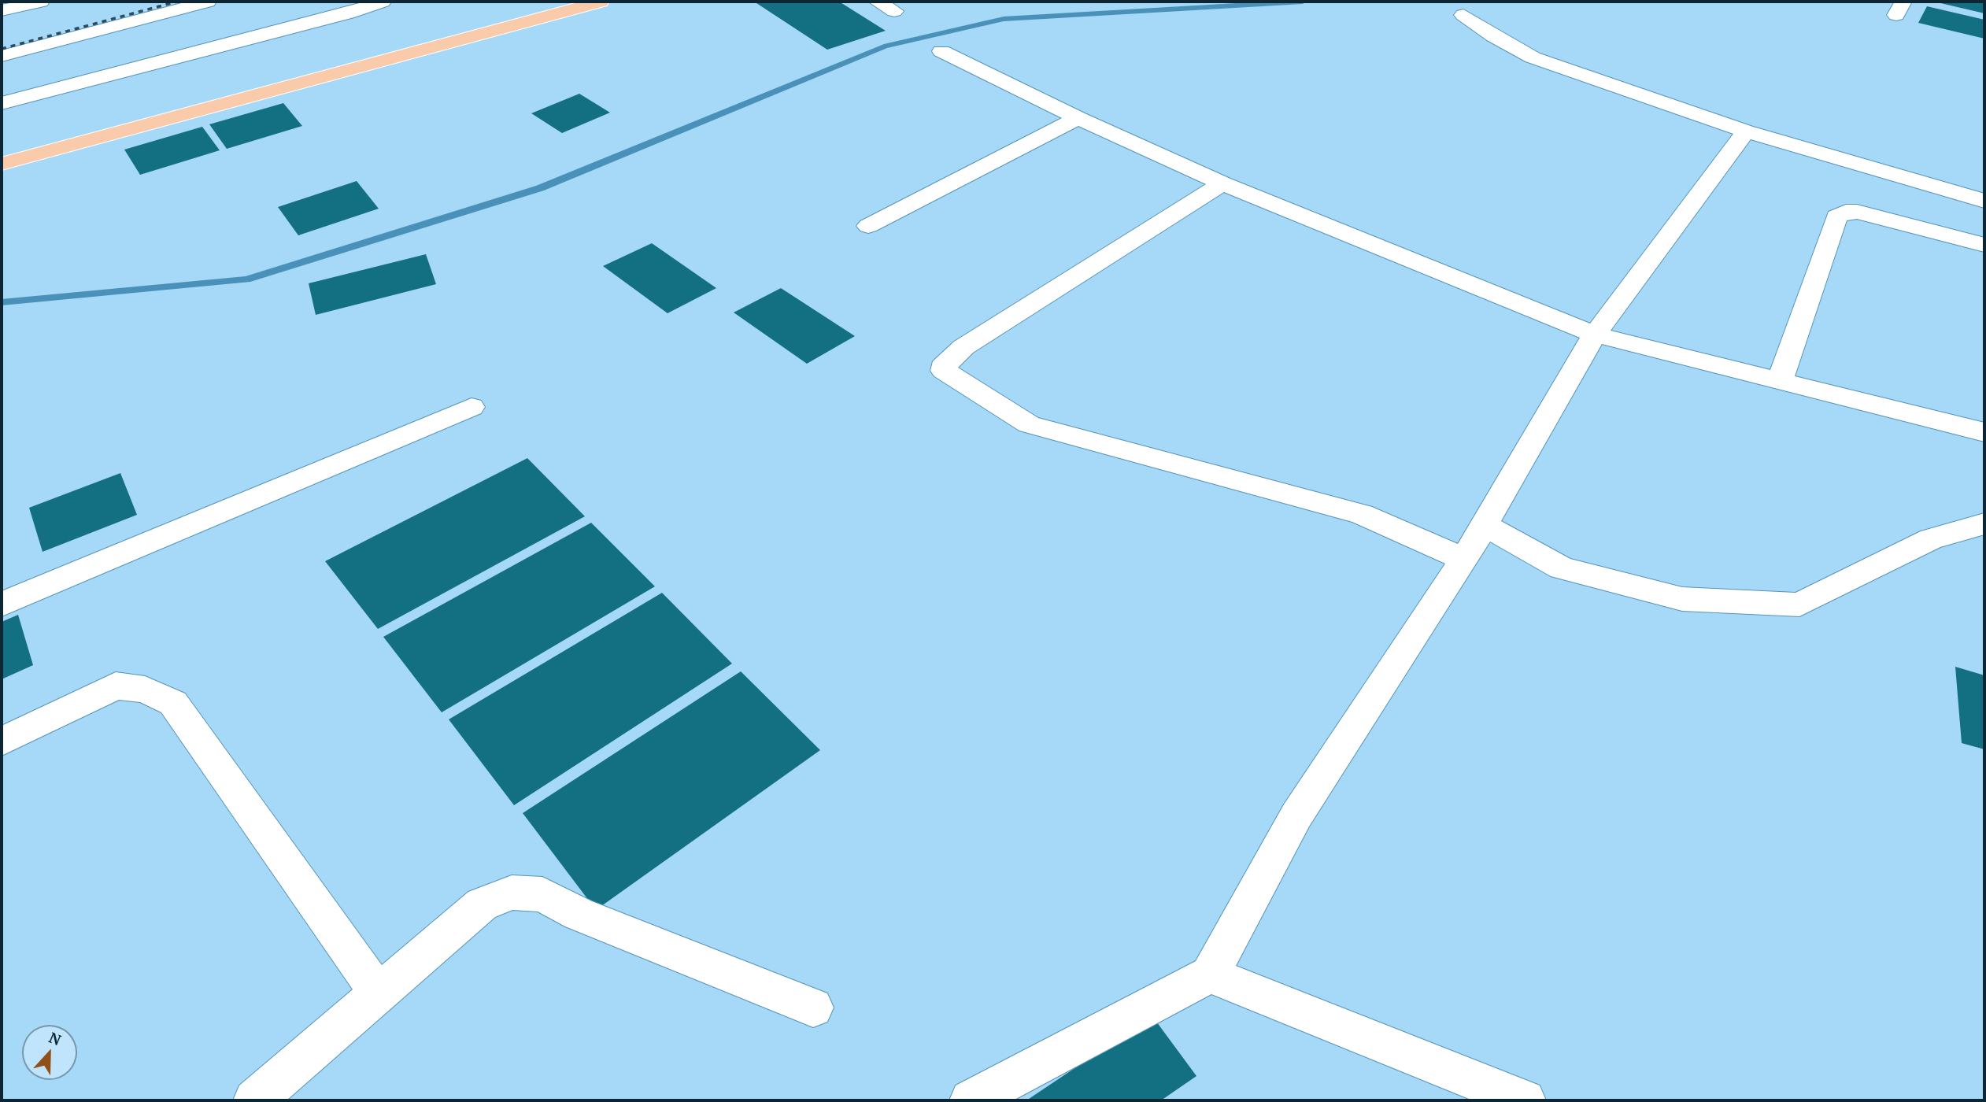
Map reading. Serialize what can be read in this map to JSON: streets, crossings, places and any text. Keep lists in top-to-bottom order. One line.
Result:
{"north":"top"}
